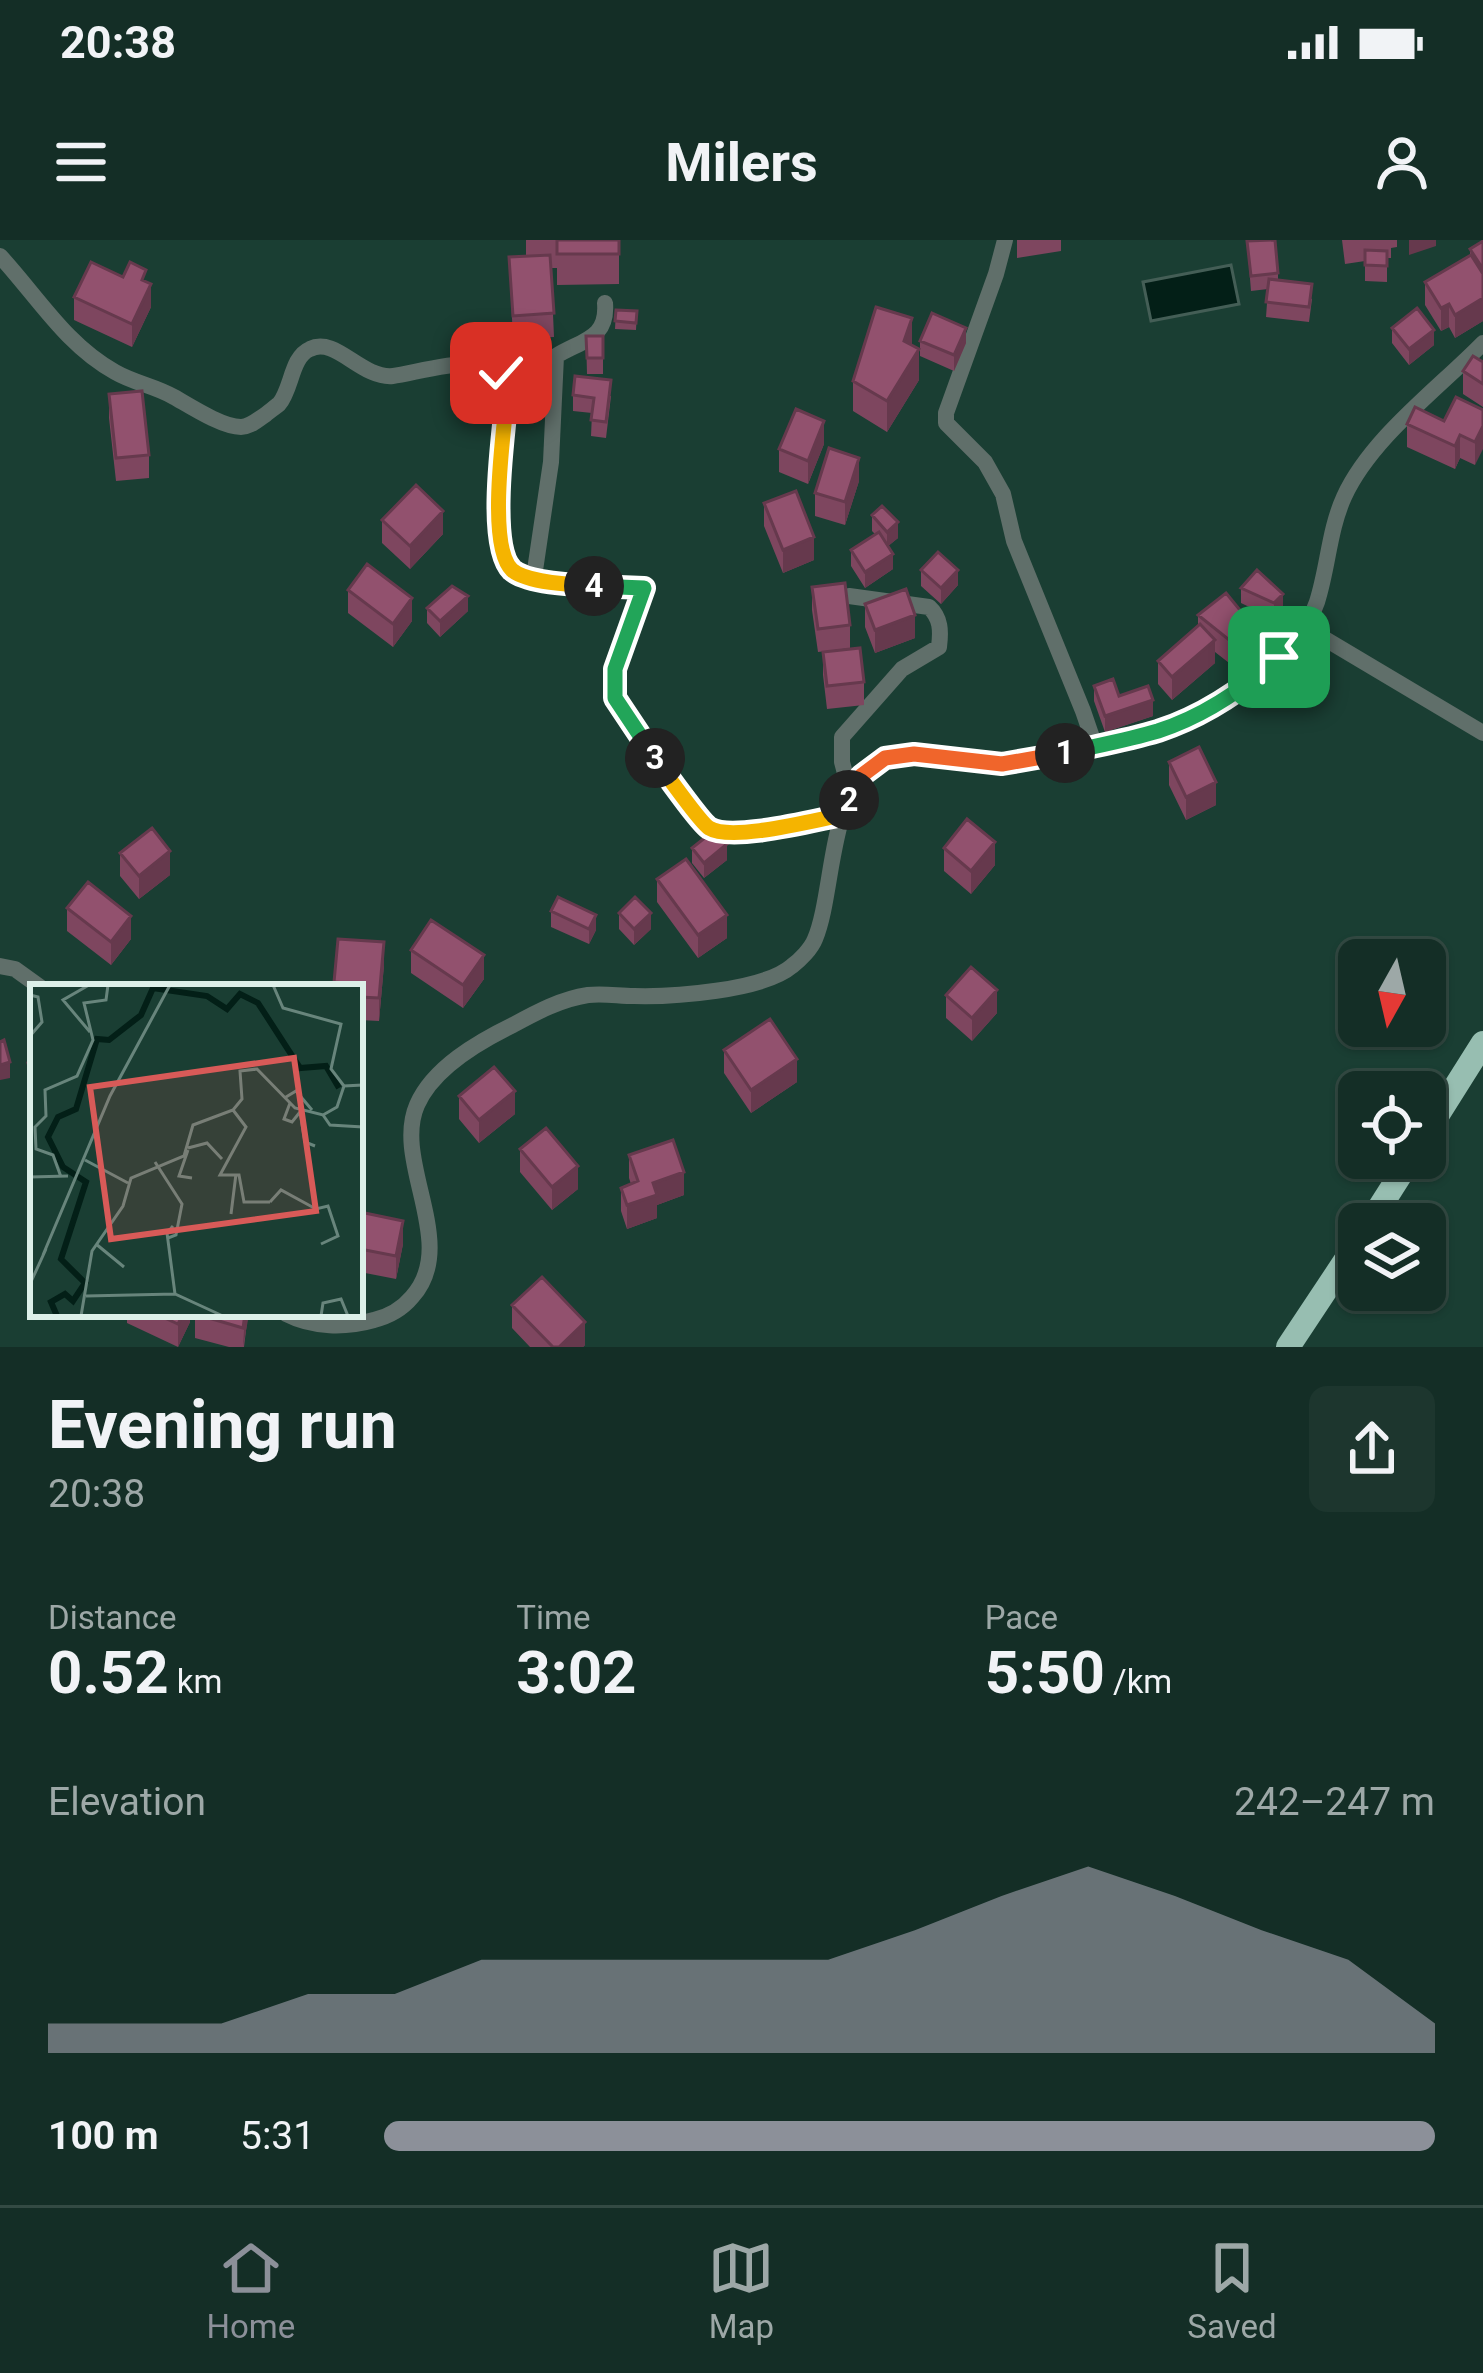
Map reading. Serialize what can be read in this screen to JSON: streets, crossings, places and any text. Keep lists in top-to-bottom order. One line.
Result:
{"north":"bottom","page":{"status":"20:38","header":"Milers","pins":["4","1","3","2"],"heading":["Evening run","20:38"],"stats":[["Distance","0.52 km"],["Time","3:02"],["Pace","5:50 /km"]],"chart":["Elevation","242–247 m"],"list":[{"name":"100 m","note":"5:31"}],"tabs":["Home","Map","Saved"]}}
